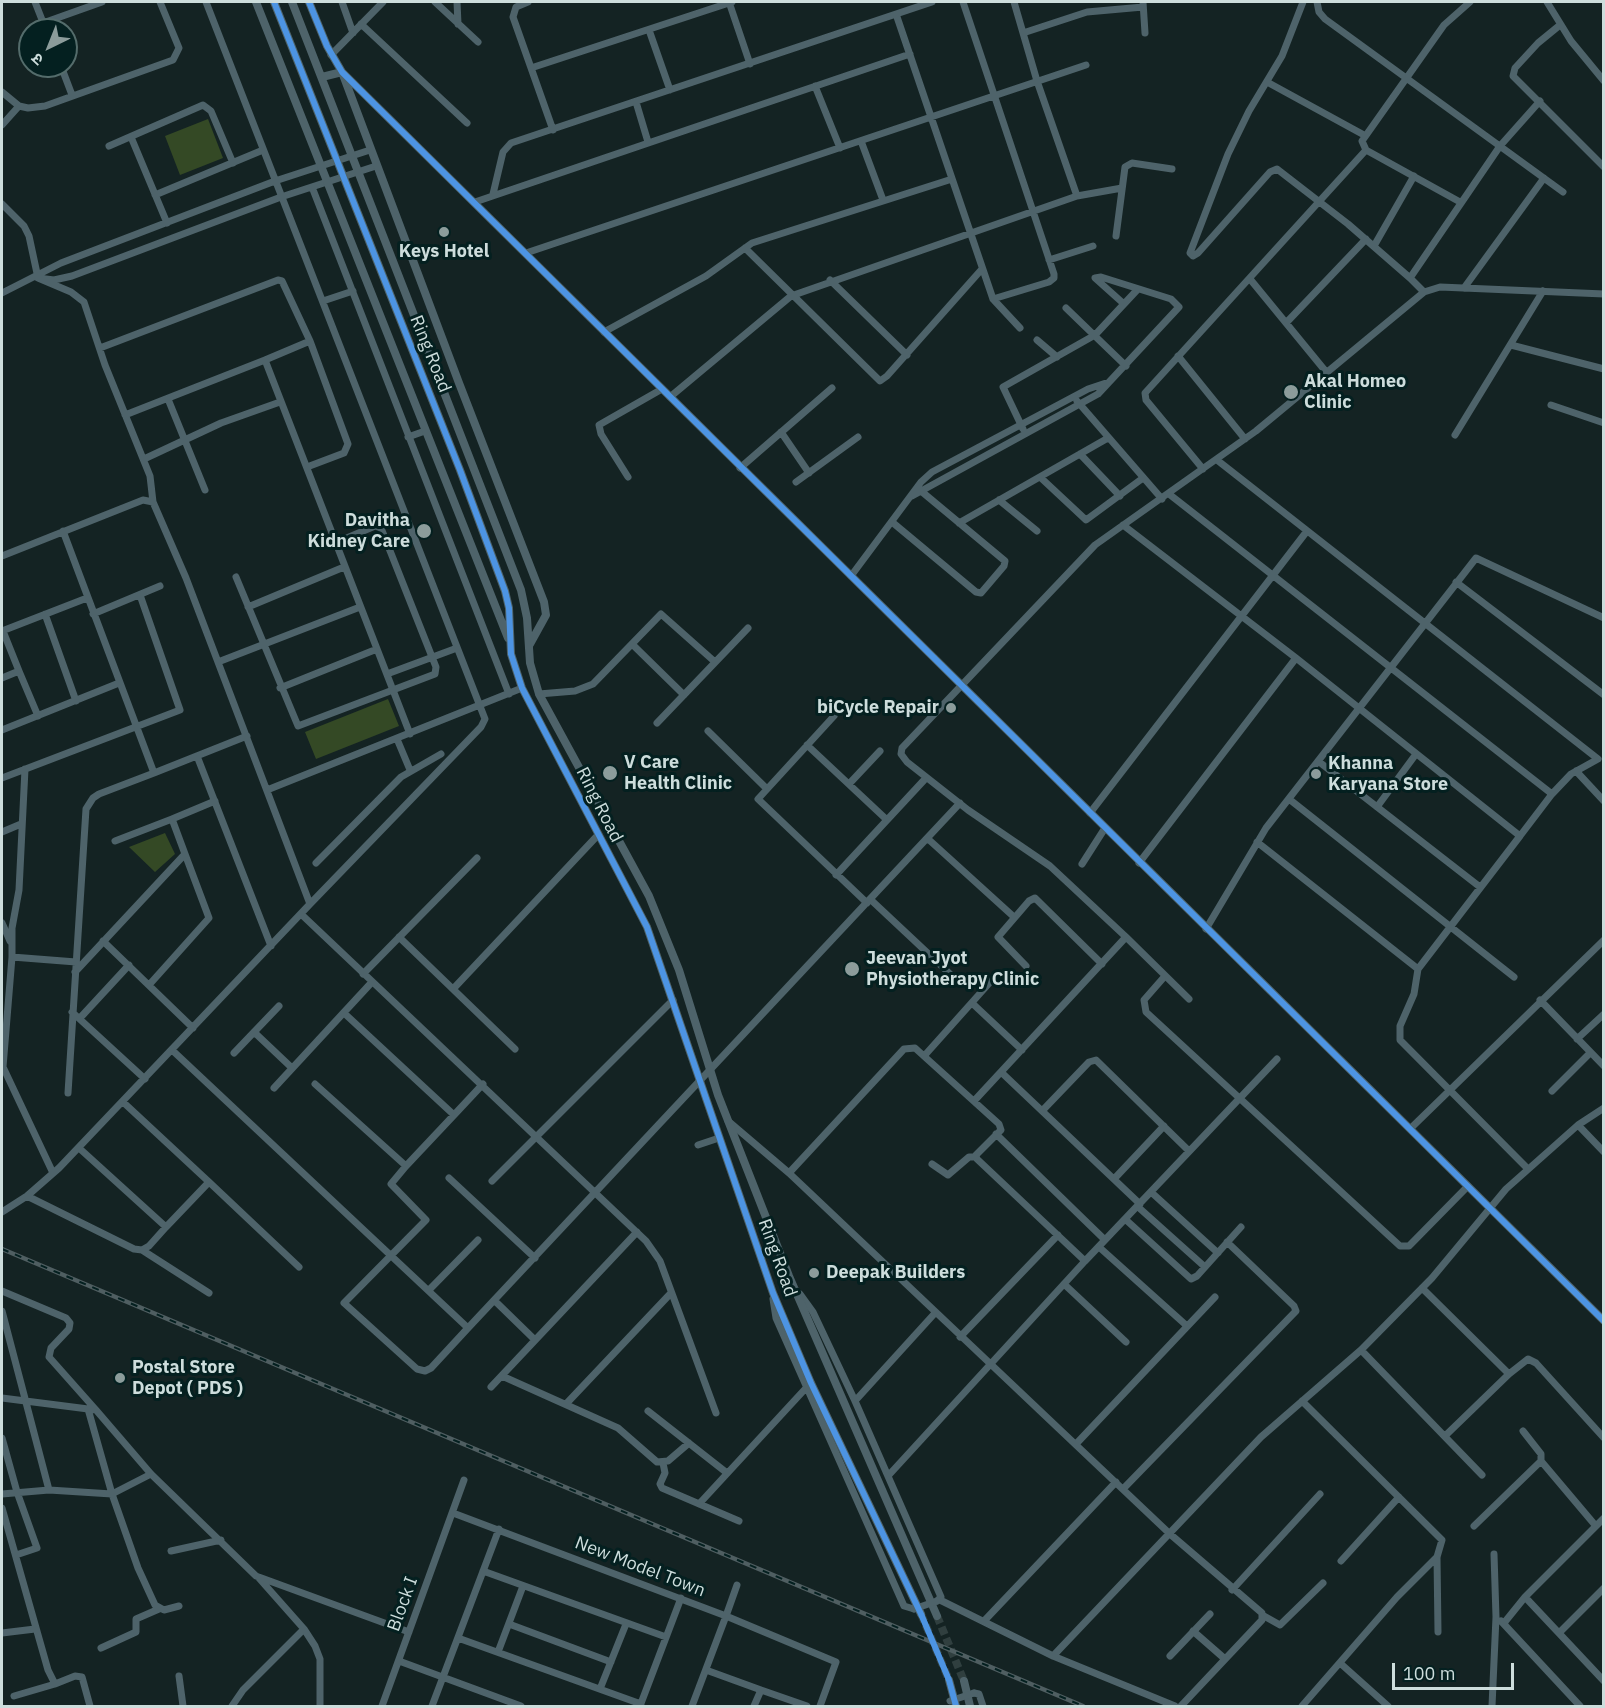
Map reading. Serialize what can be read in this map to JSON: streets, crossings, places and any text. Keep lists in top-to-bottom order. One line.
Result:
{"streets":{"street":["Ring Road","New Model Town","Block I"]},"crossings":[["New Model Town","Block I"]],"places":["Keys Hotel","Akal Homeo Clinic","Davitha Kidney Care","biCycle Repair","V Care Health Clinic","Khanna Karyana Store","Jeevan Jyot Physiotherapy Clinic","Deepak Builders","Postal Store Depot ( PDS )"],"scale_bar":"100 m","north":"bottom left"}
